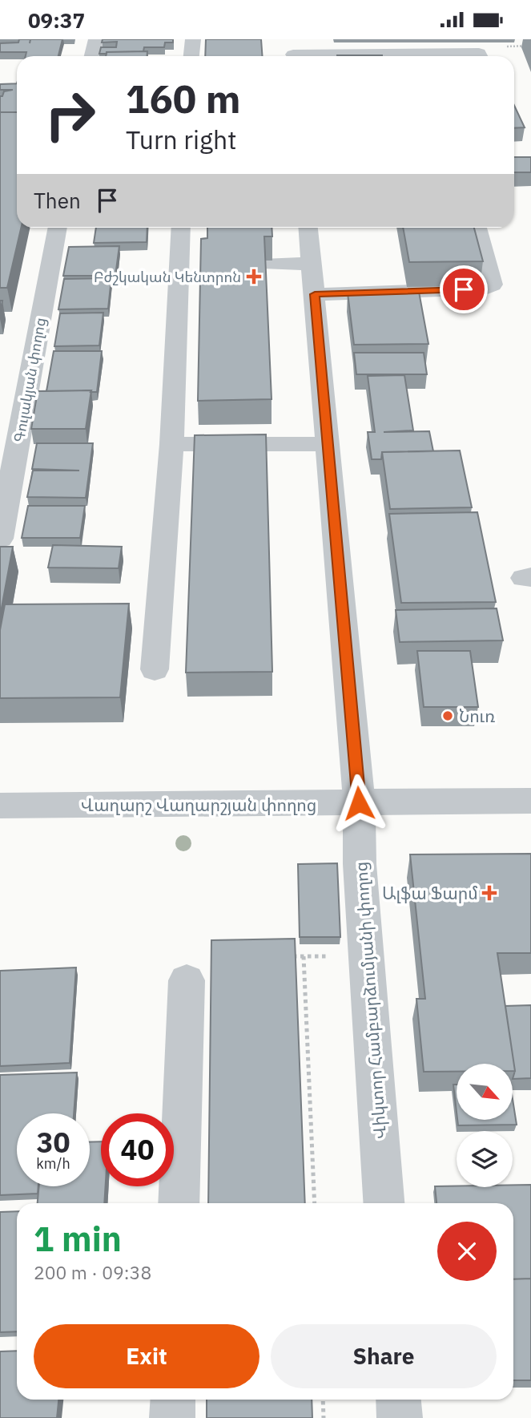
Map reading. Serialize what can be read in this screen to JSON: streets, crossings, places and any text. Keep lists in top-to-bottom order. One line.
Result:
{"streets":{"street":["Գուլակյան փողոց","Վաղարշ Վաղարշյան փողոց","Վիկտոր Համբարձումյանի փողոց"]},"crossings":[["Վաղարշ Վաղարշյան փողոց","Վիկտոր Համբարձումյանի փողոց"]],"places":{"health":["Բժշկական Կենտրոն","Ալֆա Ֆարմ"],"other":["Նուռ"]},"north":"bottom right","page":{"status":"09:37","turn":["160 m","Turn right"],"then":"Then","speed":"30 km/h","limit":"40","heading":["1 min","200 m · 09:38"],"buttons":["Exit","Share"]}}
